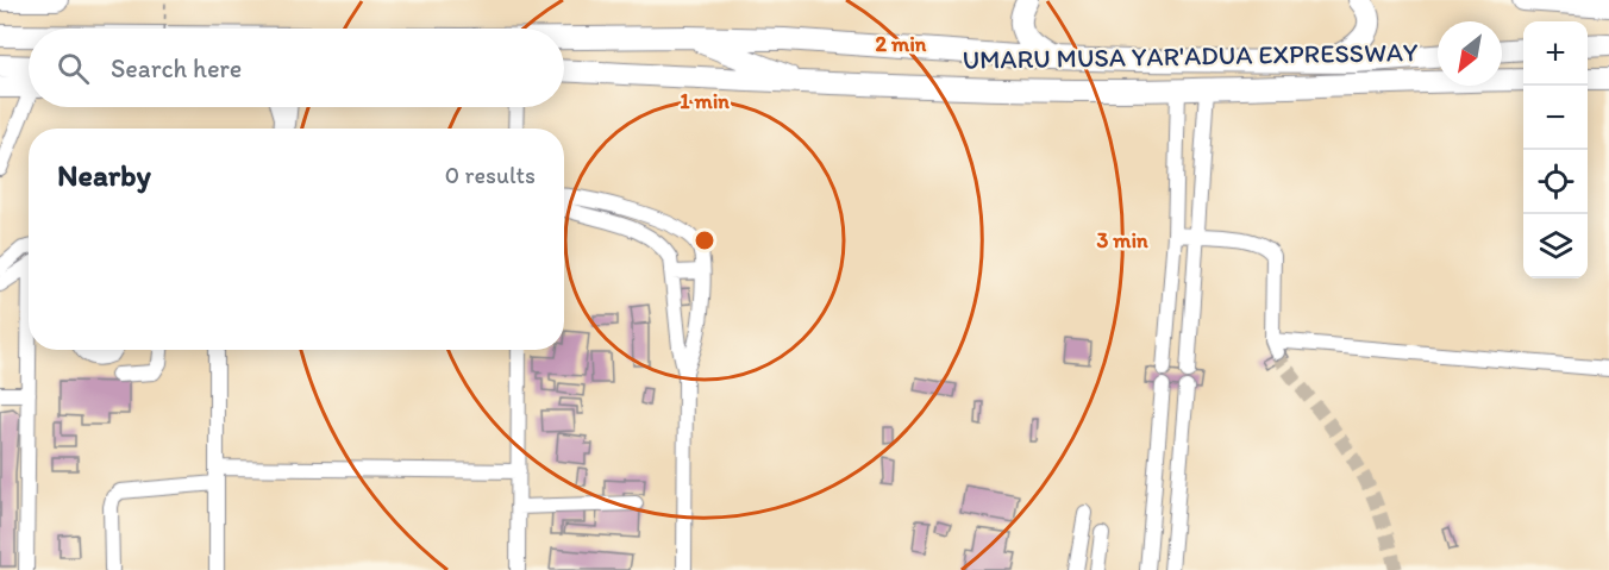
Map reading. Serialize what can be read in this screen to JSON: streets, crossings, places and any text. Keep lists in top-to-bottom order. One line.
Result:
{"streets":{"highway":["UMARU MUSA YAR'ADUA EXPRESSWAY"]},"north":"bottom left","page":{"map_buttons":["+","−"],"search":"Search here","heading":["Nearby","0 results"]},"rings":["2 min","1 min","3 min"]}
